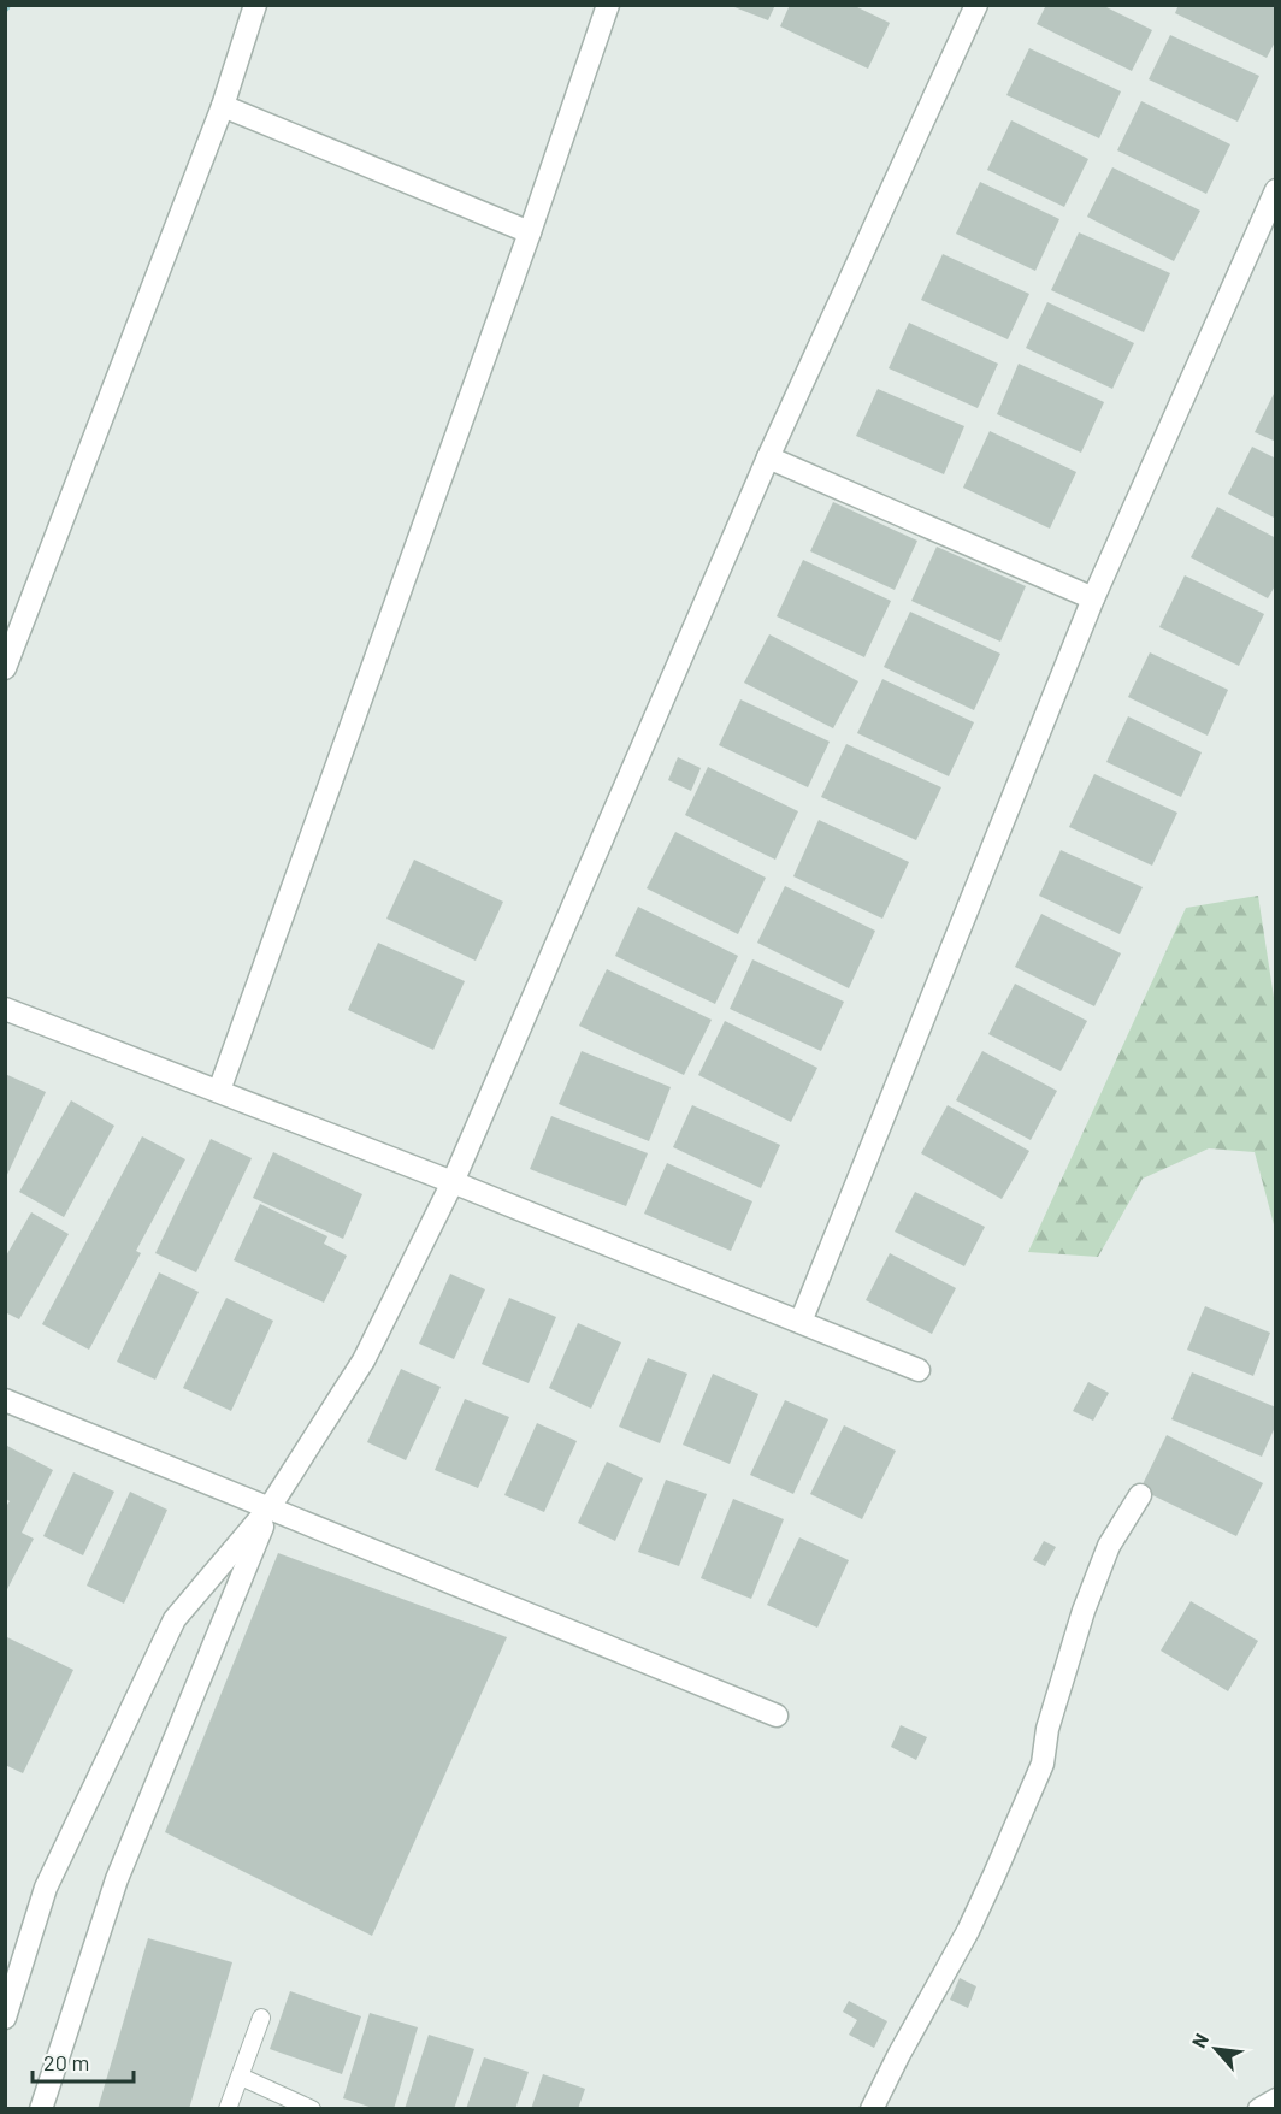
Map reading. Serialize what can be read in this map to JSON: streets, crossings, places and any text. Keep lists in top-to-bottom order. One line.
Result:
{"scale_bar":"20 m","north":"top left"}
